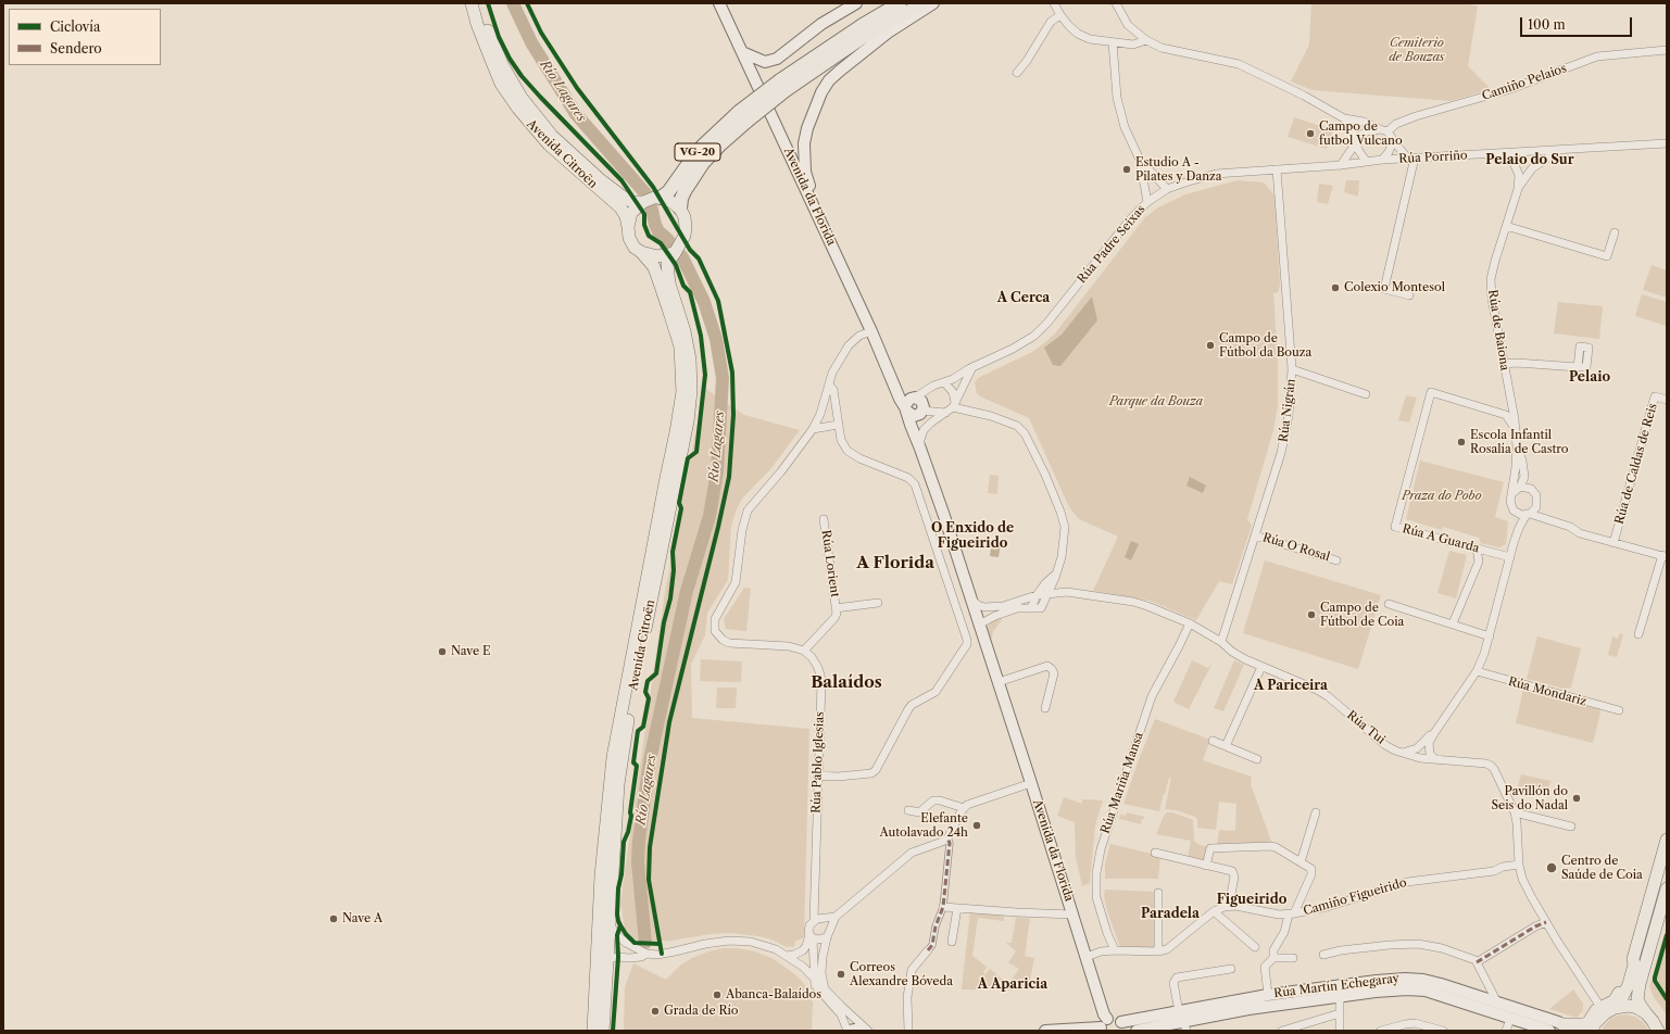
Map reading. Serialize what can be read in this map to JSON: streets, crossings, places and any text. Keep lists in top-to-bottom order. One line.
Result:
{"streets":{"highway":["VG-20"],"main road":["Avenida Citroën","Avenida da Florida","Rúa Martín Echegaray"],"street":["Camiño Pelaios","Rúa Porriño","Rúa Padre Seixas","Rúa de Baiona","Rúa Nigrán","Rúa de Caldas de Reis","Rúa A Guarda","Rúa O Rosal","Rúa Lorient","Rúa Mondariz","Rúa Tui","Rúa Pablo Iglesias","Rúa Mariña Mansa","Camiño Figueirido"]},"crossings":[["Camiño Pelaios","Rúa Porriño"],["Camiño Pelaios","Rúa Padre Seixas"],["VG-20","Avenida Citroën"],["Rúa Porriño","Rúa Padre Seixas"],["Rúa Porriño","Rúa de Baiona"],["Avenida da Florida","Rúa Padre Seixas"],["Avenida da Florida","Rúa Tui"],["Rúa Padre Seixas","Rúa Nigrán"],["Rúa de Baiona","Rúa A Guarda"],["Rúa de Baiona","Rúa Mondariz"],["Rúa de Baiona","Rúa Tui"],["Rúa Nigrán","Rúa O Rosal"],["Rúa Nigrán","Rúa Tui"],["Rúa Lorient","Rúa Pablo Iglesias"],["Rúa Tui","Rúa Mariña Mansa"],["Rúa Tui","Camiño Figueirido"]],"districts":["Pelaio do Sur","A Cerca","Pelaio","O Enxido de Figueirido","A Florida","Balaídos","A Pariceira","Figueirido","Paradela","A Aparicia"],"water":["Río Lagares"],"parks":["Cemiterio de Bouzas","Parque da Bouza","Praza do Pobo"],"places":["Campo de futbol Vulcano","Estudio A - Pilates y Danza","Colexio Montesol","Campo de Fútbol da Bouza","Escola Infantil Rosalía de Castro","Campo de Fútbol de Coia","Nave E","Pavillón do Seis do Nadal","Elefante Autolavado 24h","Centro de Saúde de Coia","Nave A","Correos Alexandre Bóveda","Abanca-Balaídos","Grada de Río"],"legend":["Ciclovía","Sendero"],"scale_bar":"100 m"}
